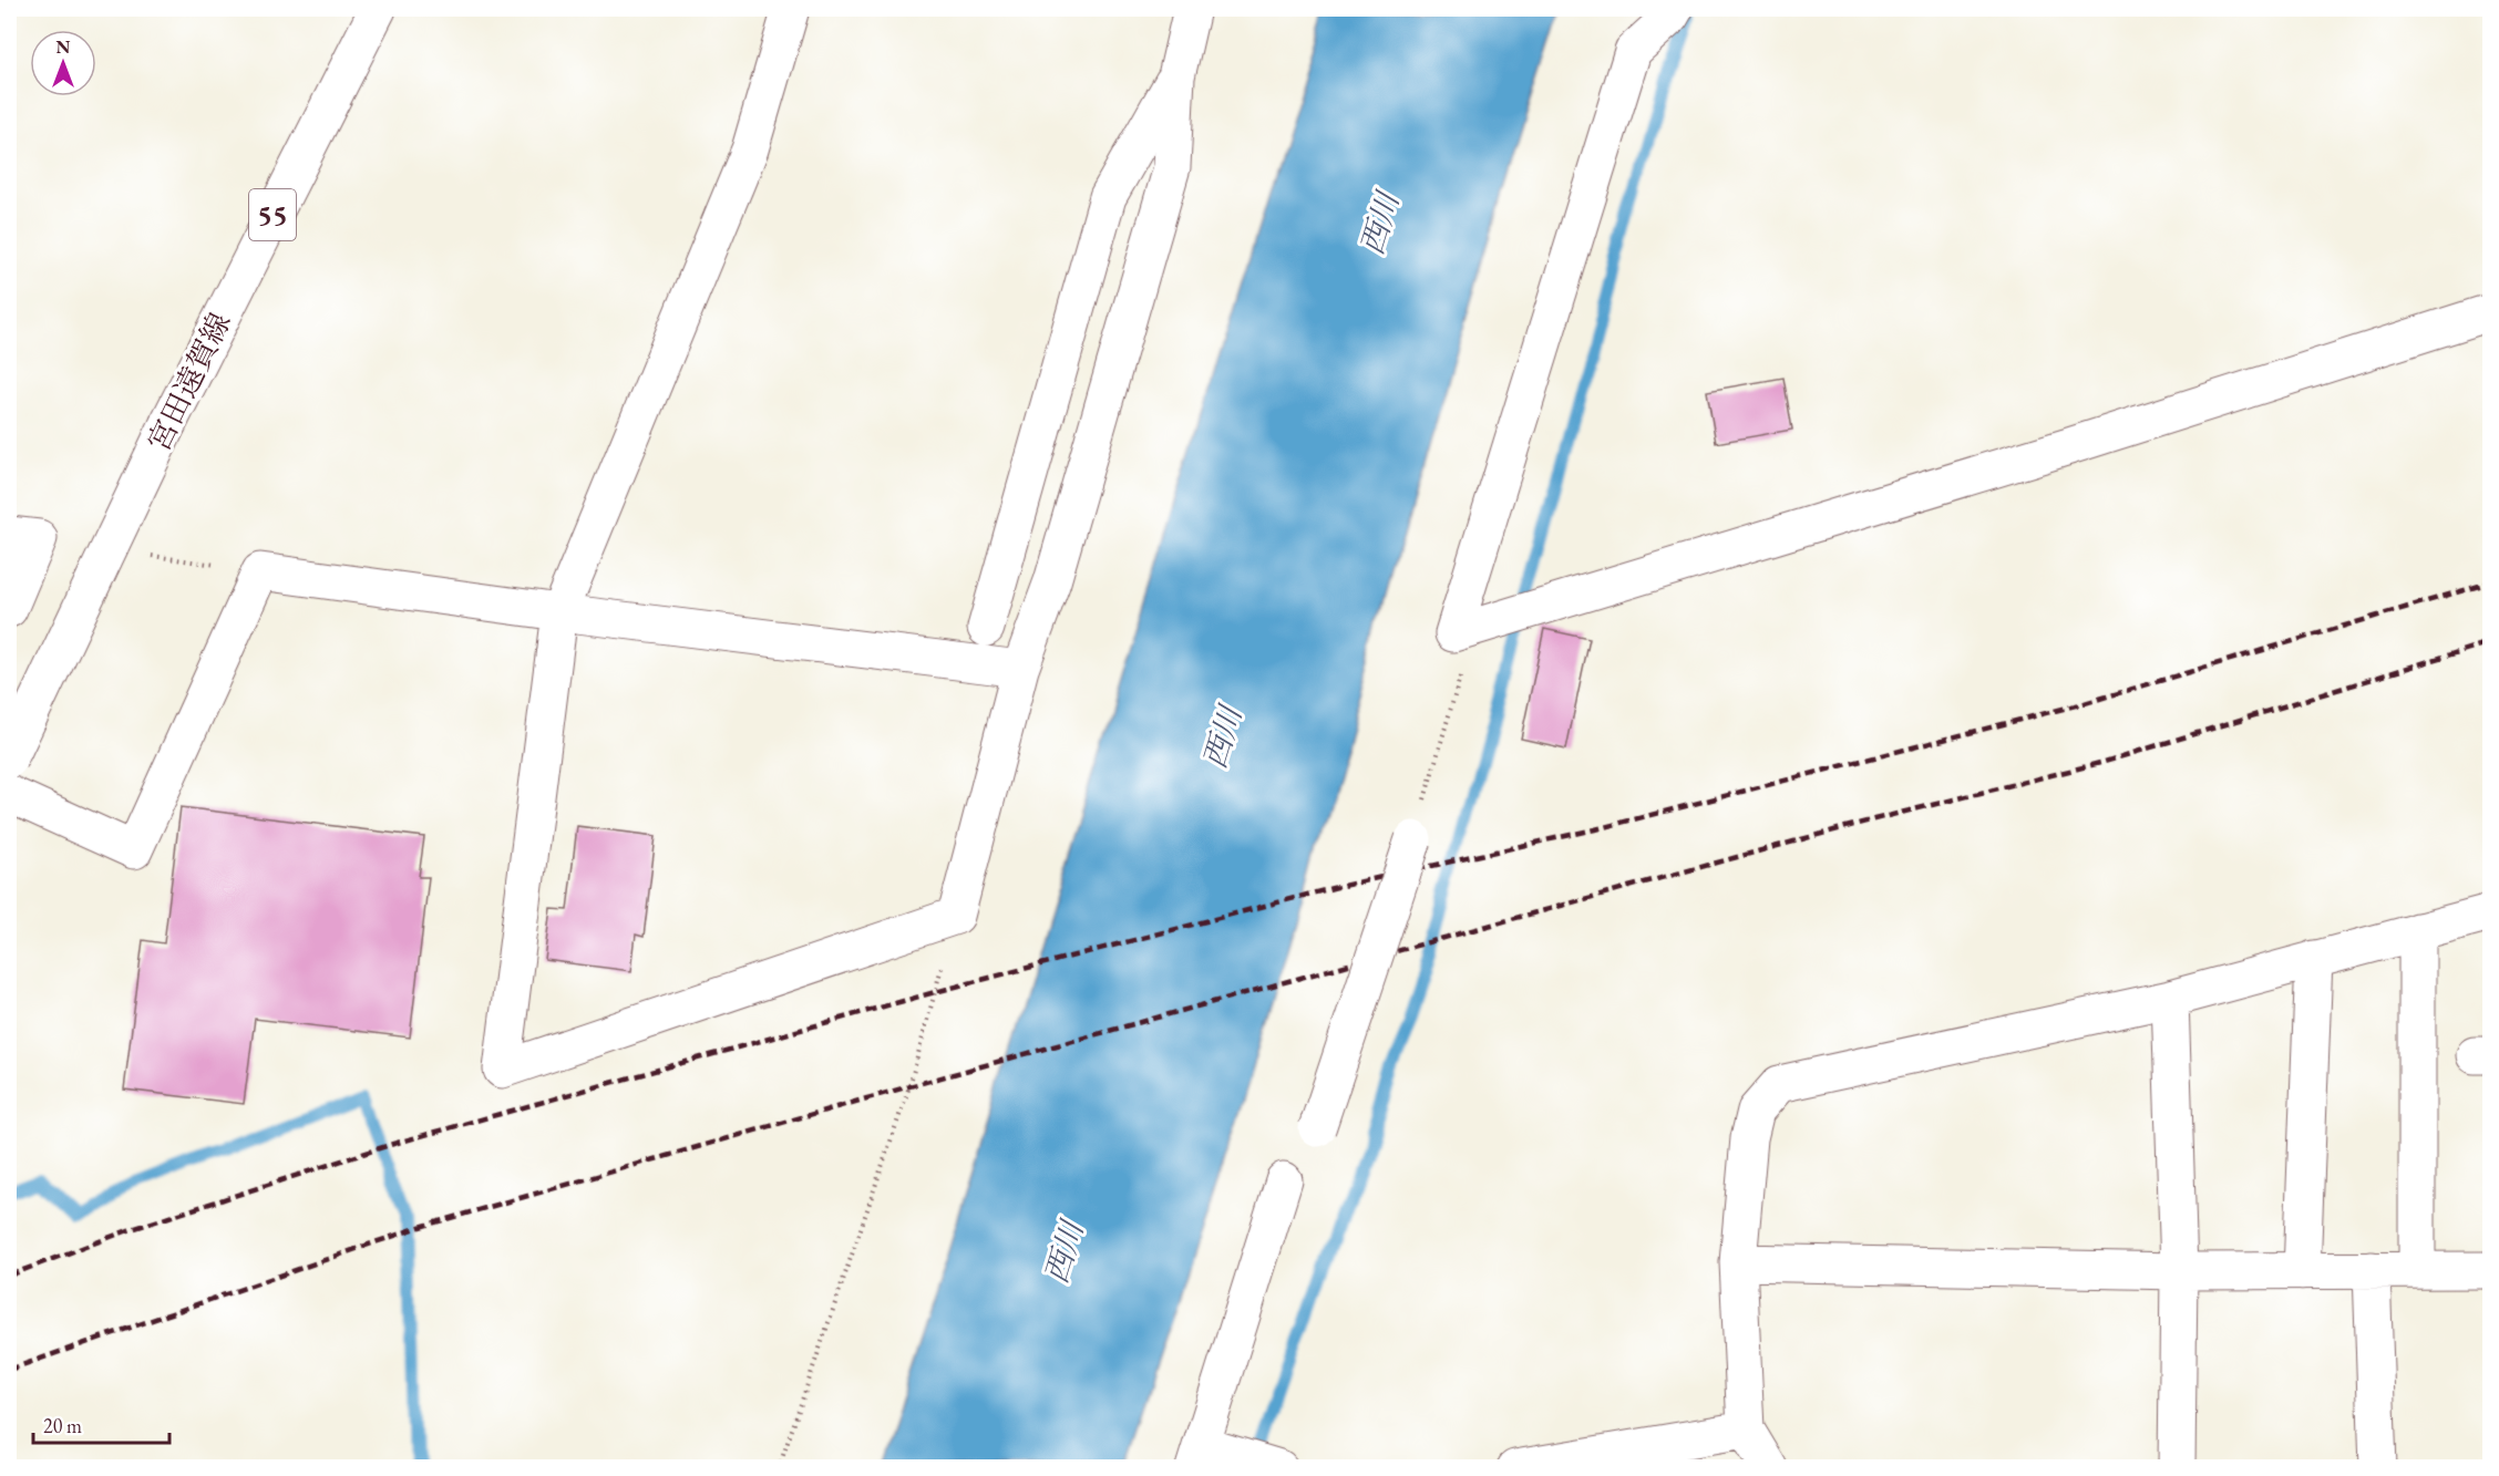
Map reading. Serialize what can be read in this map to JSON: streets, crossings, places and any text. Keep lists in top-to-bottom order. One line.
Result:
{"streets":{"street":["55","宮田遠賀線"]},"water":["西川"],"scale_bar":"20 m","north":"top"}
